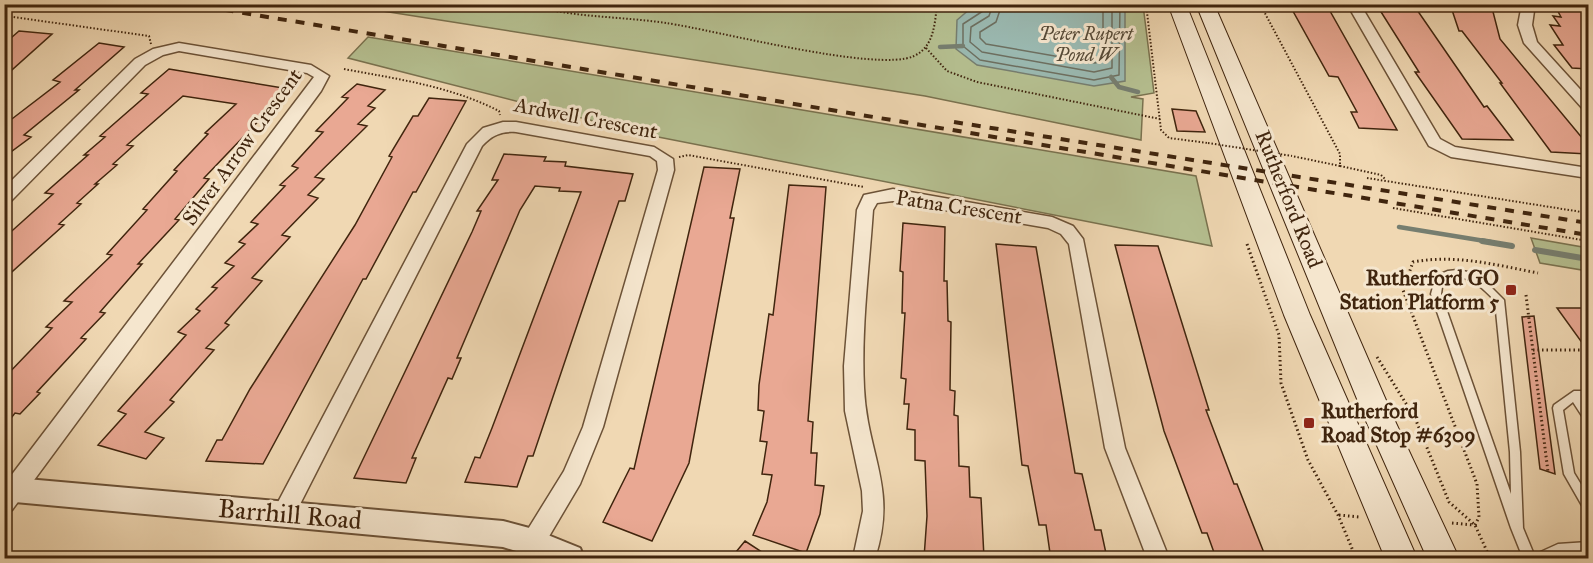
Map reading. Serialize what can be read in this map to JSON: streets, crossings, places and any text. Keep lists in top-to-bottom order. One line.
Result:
{"streets":{"main road":["Rutherford Road"],"street":["Ardwell Crescent","Silver Arrow Crescent","Patna Crescent","Barrhill Road"]},"crossings":[["Ardwell Crescent","Barrhill Road"],["Silver Arrow Crescent","Barrhill Road"]],"water":["Peter Rupert Pond W"],"places":{"transit":["Rutherford GO Station Platform 5","Rutherford Road Stop #6309"]}}
